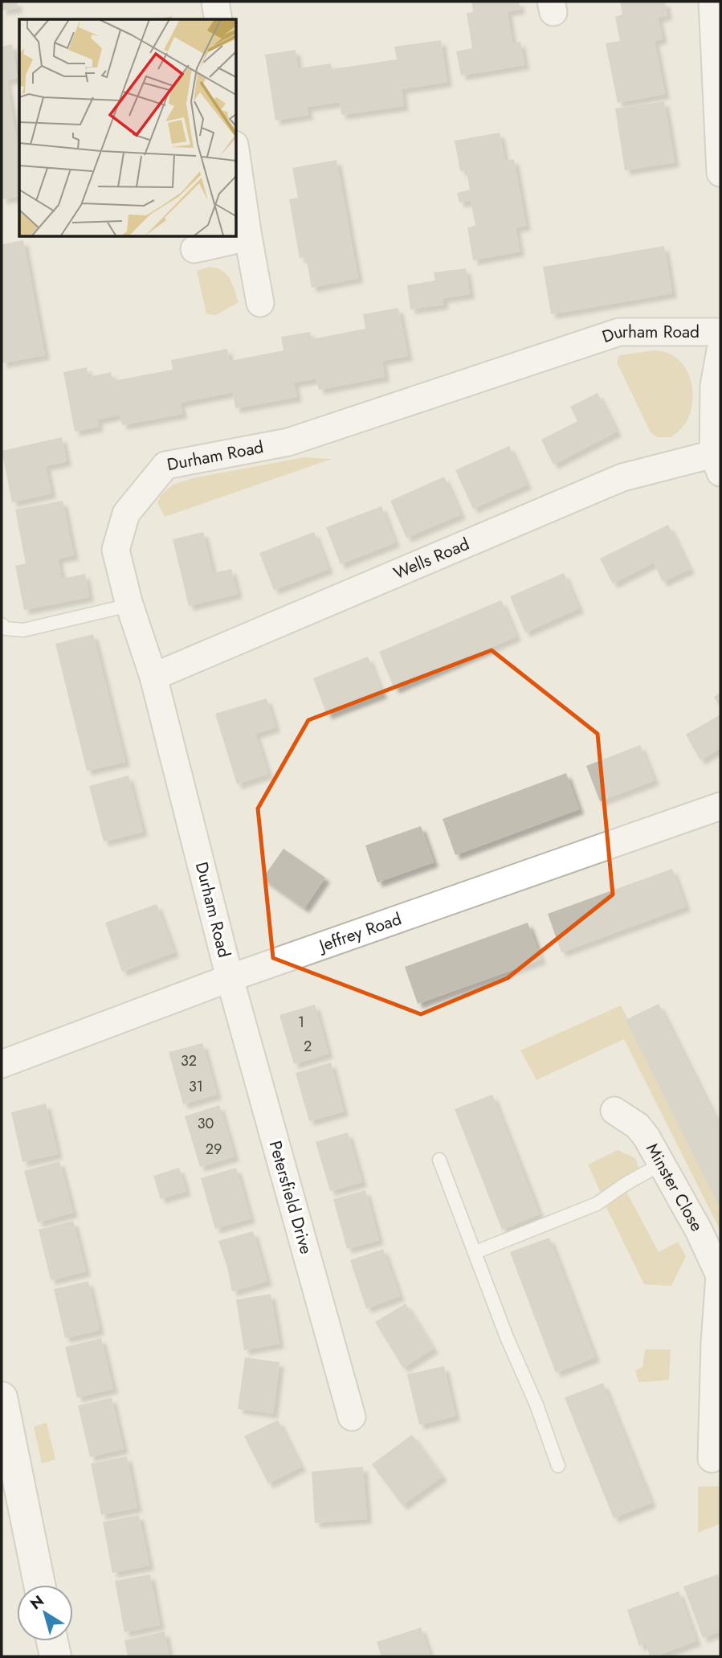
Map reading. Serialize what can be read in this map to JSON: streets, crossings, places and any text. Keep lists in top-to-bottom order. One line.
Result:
{"streets":{"street":["Durham Road","Wells Road","Jeffrey Road","Minster Close","Petersfield Drive"]},"crossings":[["Durham Road","Wells Road"],["Durham Road","Jeffrey Road"],["Durham Road","Petersfield Drive"],["Jeffrey Road","Petersfield Drive"]],"house_numbers":["1","2","32","31","30","29"],"north":"top left"}
